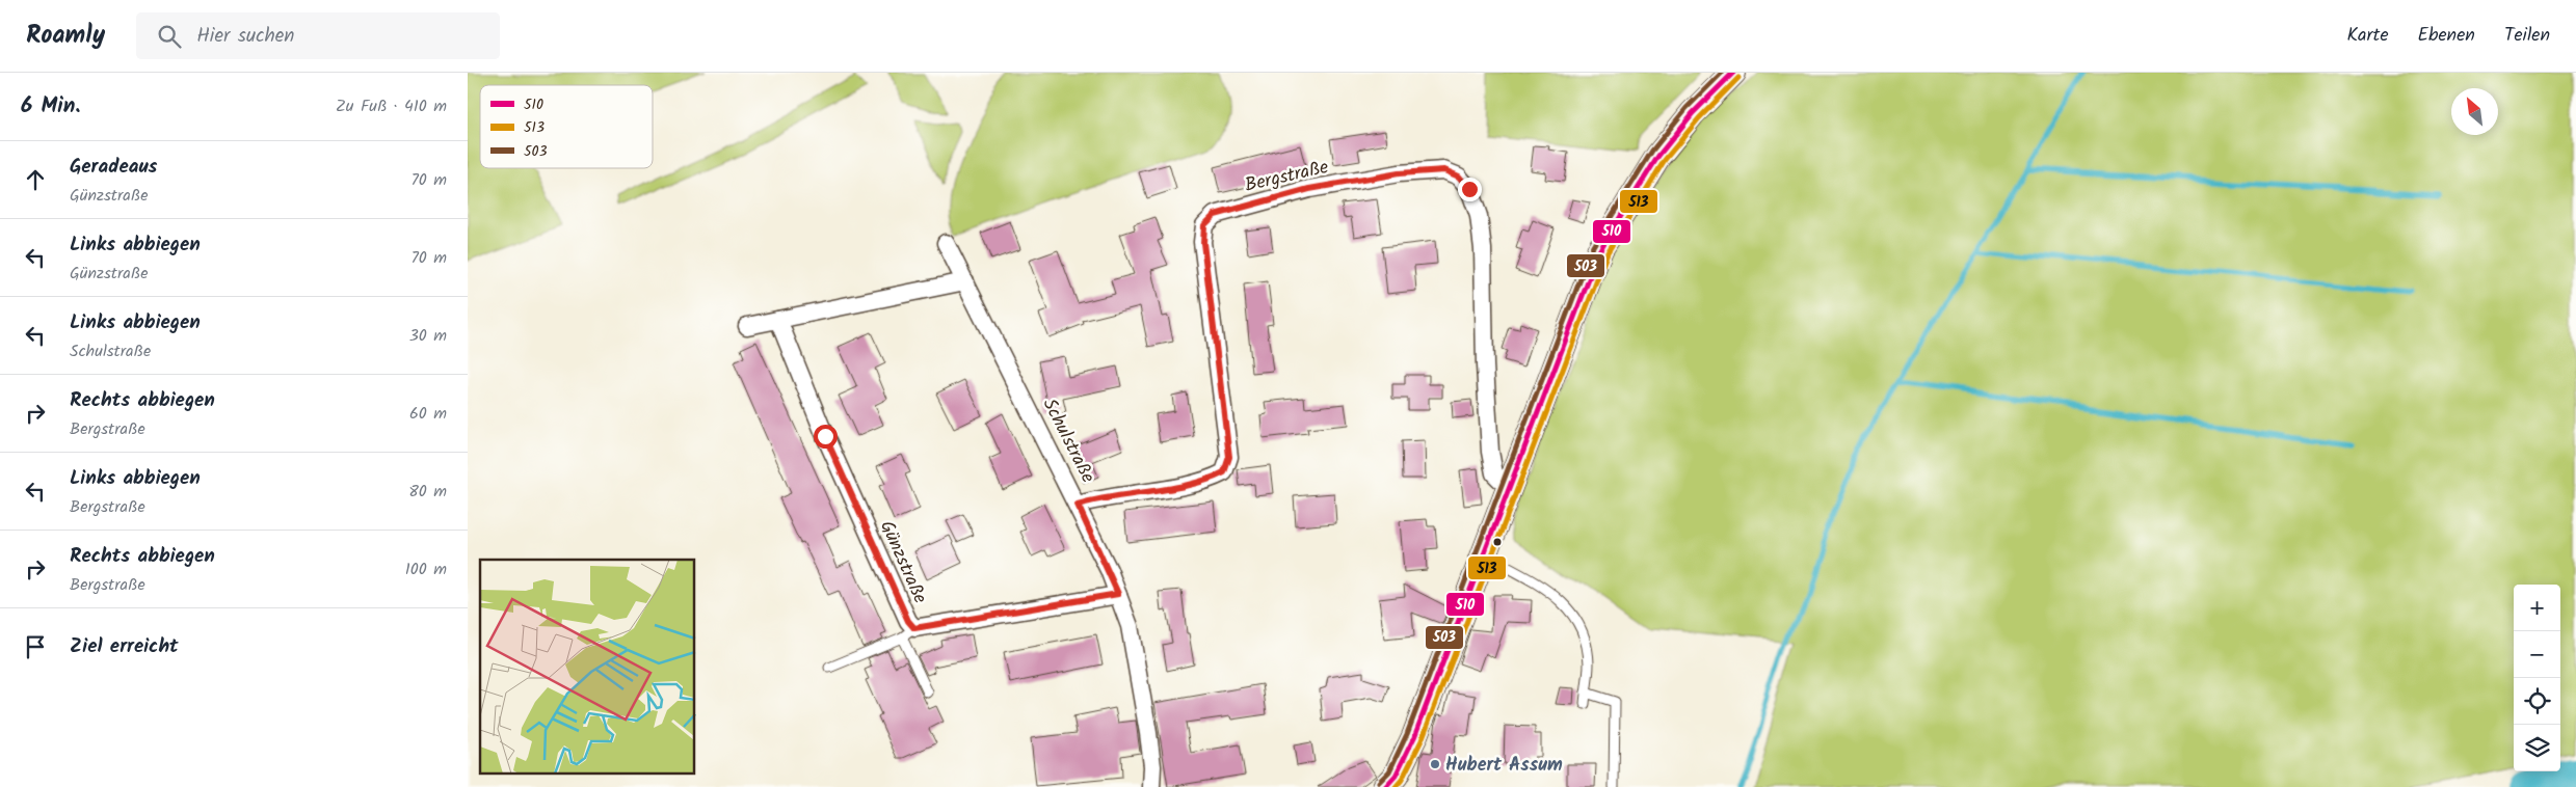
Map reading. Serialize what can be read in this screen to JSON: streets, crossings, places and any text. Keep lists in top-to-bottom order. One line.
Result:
{"streets":{"street":["Bergstraße","Schulstraße","Günzstraße"]},"crossings":[["Bergstraße","Schulstraße"],["Schulstraße","Günzstraße"]],"places":["Hubert Assum"],"lines":["transit line 510","transit line 503","transit line 513"],"legend":["510","513","503"],"north":"top left","page":{"header":"Roamly","search":"Hier suchen","nav":["Karte","Ebenen","Teilen"],"heading":["6 Min.","Zu Fuß · 410 m"],"list":[["Geradeaus","Günzstraße","70 m"],["Links abbiegen","Günzstraße","70 m"],["Links abbiegen","Schulstraße","30 m"],["Rechts abbiegen","Bergstraße","60 m"],["Links abbiegen","Bergstraße","80 m"],["Rechts abbiegen","Bergstraße","100 m"],"Ziel erreicht"],"map_buttons":["+","−"]}}
